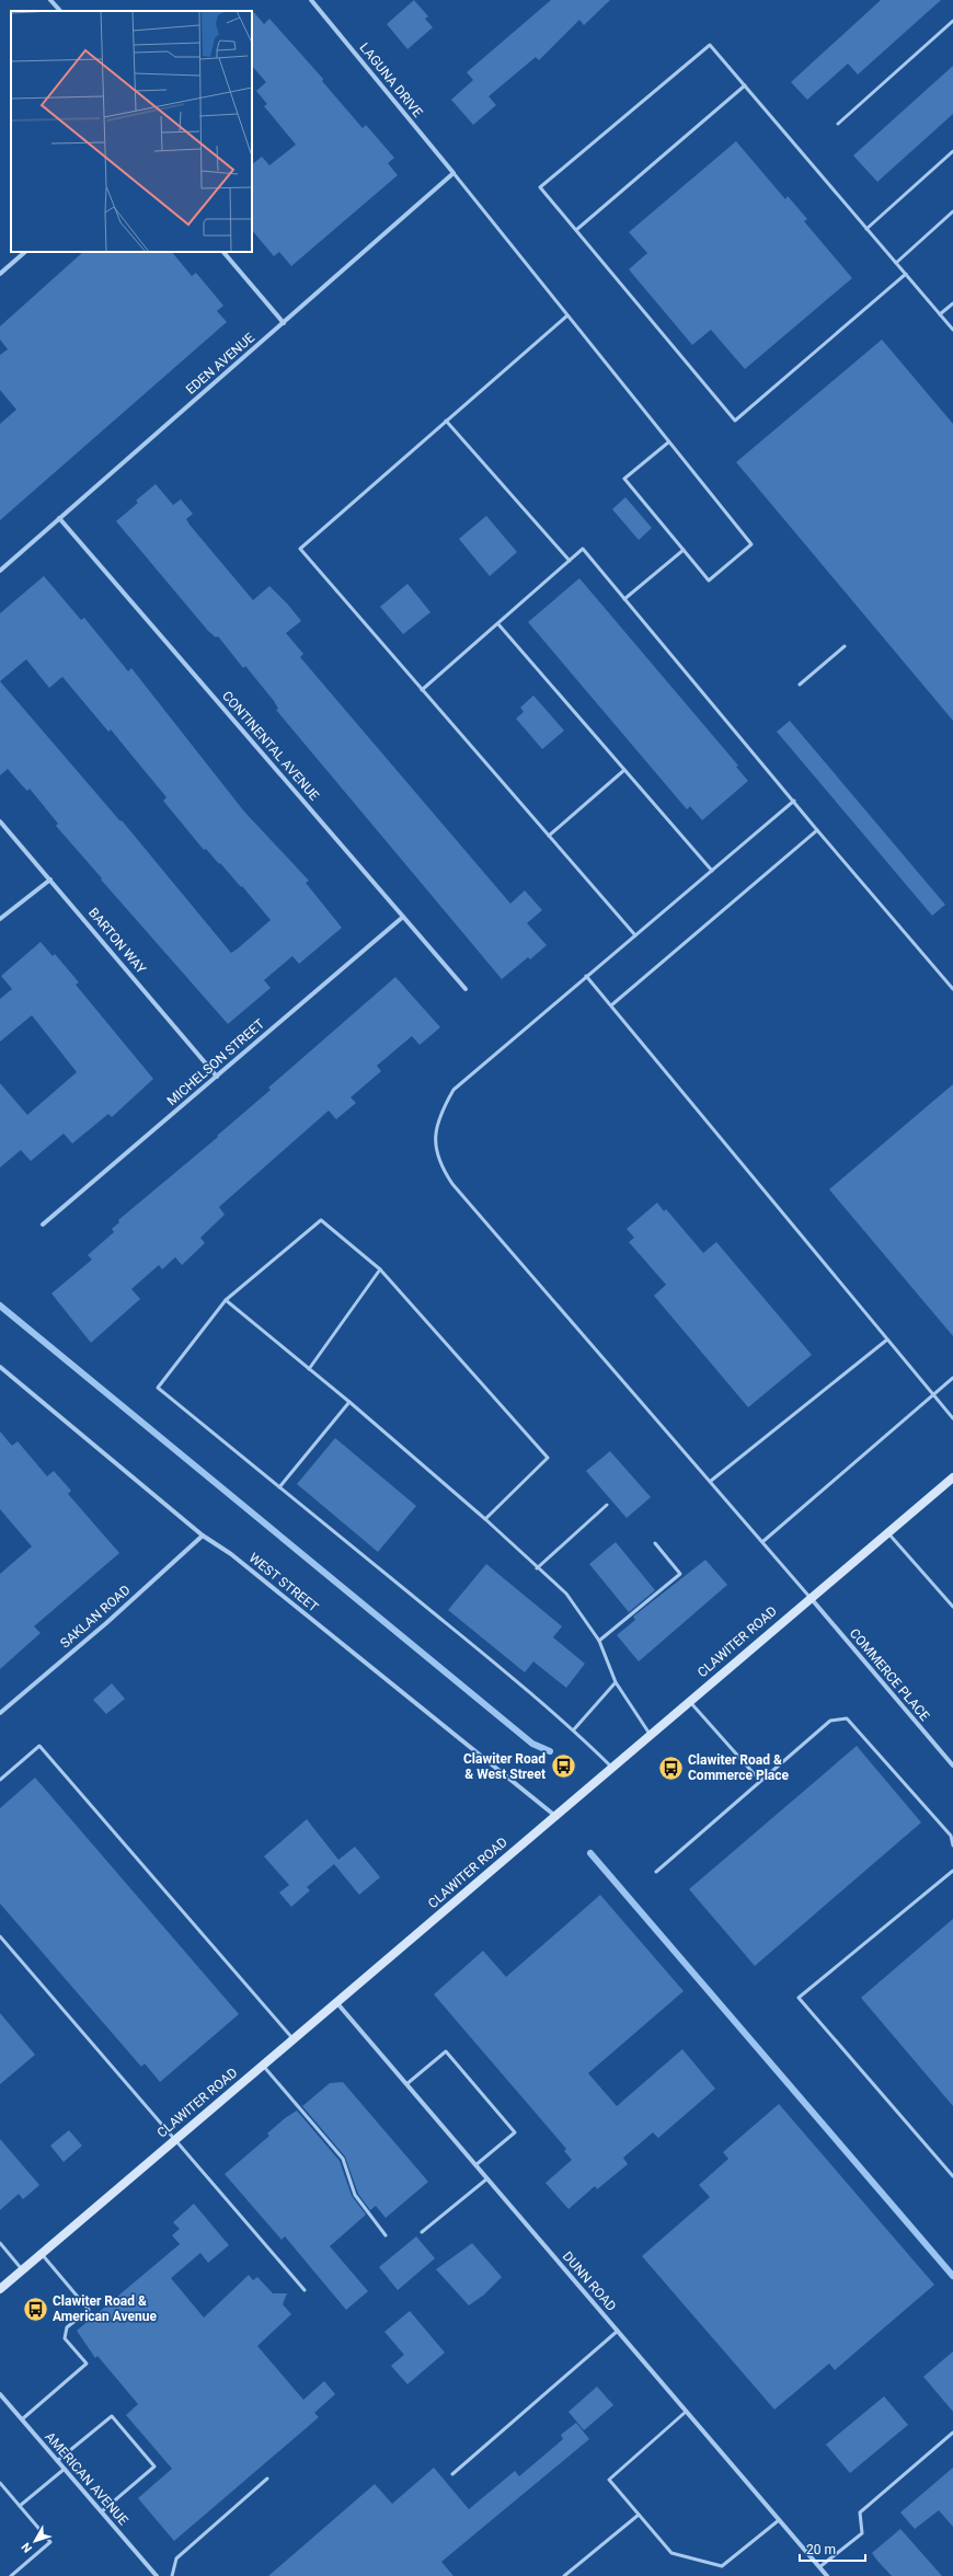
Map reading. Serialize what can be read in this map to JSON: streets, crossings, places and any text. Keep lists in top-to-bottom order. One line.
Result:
{"streets":{"main road":["CLAWITER ROAD"],"street":["LAGUNA DRIVE","EDEN AVENUE","CONTINENTAL AVENUE","BARTON WAY","MICHELSON STREET","WEST STREET","SAKLAN ROAD","COMMERCE PLACE","DUNN ROAD","AMERICAN AVENUE"]},"crossings":[["LAGUNA DRIVE","EDEN AVENUE"],["EDEN AVENUE","CONTINENTAL AVENUE"],["CONTINENTAL AVENUE","MICHELSON STREET"],["BARTON WAY","MICHELSON STREET"],["WEST STREET","SAKLAN ROAD"],["WEST STREET","CLAWITER ROAD"],["CLAWITER ROAD","COMMERCE PLACE"],["CLAWITER ROAD","DUNN ROAD"]],"places":{"bus stop":["Clawiter Road & West Street","Clawiter Road & Commerce Place","Clawiter Road & American Avenue"]},"scale_bar":"20 m","north":"bottom left"}
